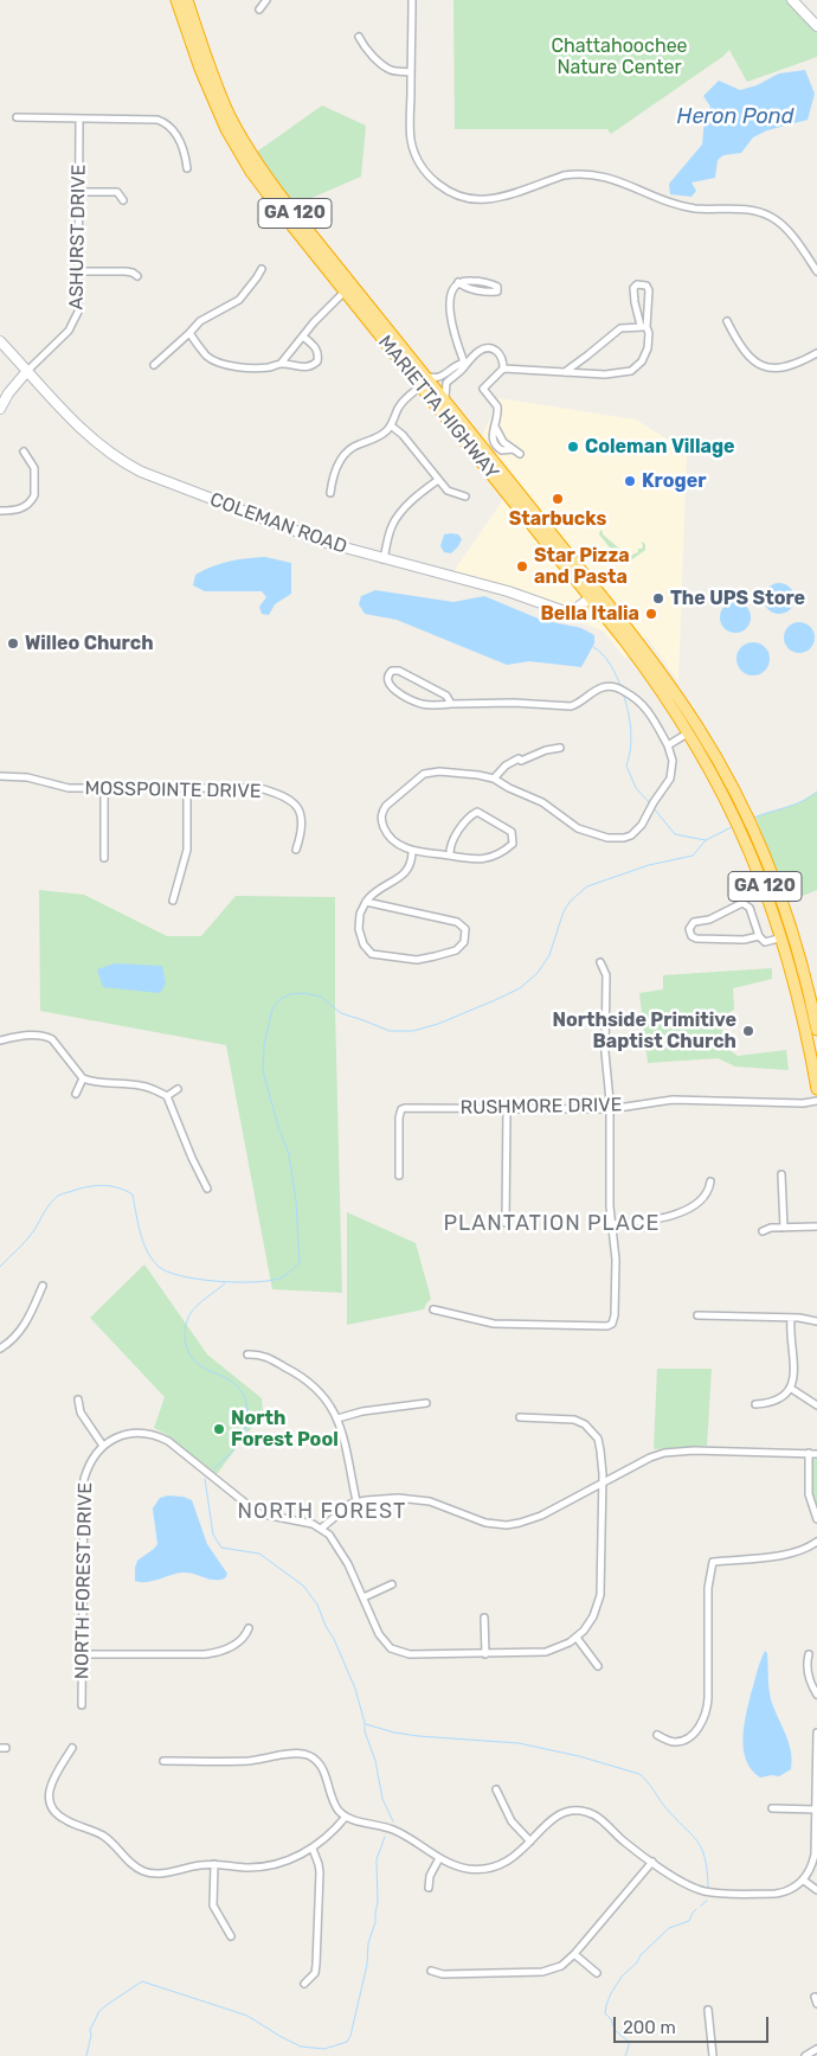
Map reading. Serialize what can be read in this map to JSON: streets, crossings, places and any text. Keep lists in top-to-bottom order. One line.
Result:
{"streets":{"highway":["GA 120","MARIETTA HIGHWAY"],"street":["ASHURST DRIVE","COLEMAN ROAD","MOSSPOINTE DRIVE","RUSHMORE DRIVE","NORTH FOREST DRIVE"]},"crossings":[["GA 120","MARIETTA HIGHWAY"],["ASHURST DRIVE","COLEMAN ROAD"]],"districts":["PLANTATION PLACE","NORTH FOREST"],"water":["Heron Pond"],"parks":["Chattahoochee Nature Center"],"places":["Coleman Village","Kroger","Starbucks","Star Pizza and Pasta","The UPS Store","Bella Italia","Willeo Church","Northside Primitive Baptist Church","North Forest Pool"],"scale_bar":"200 m"}
